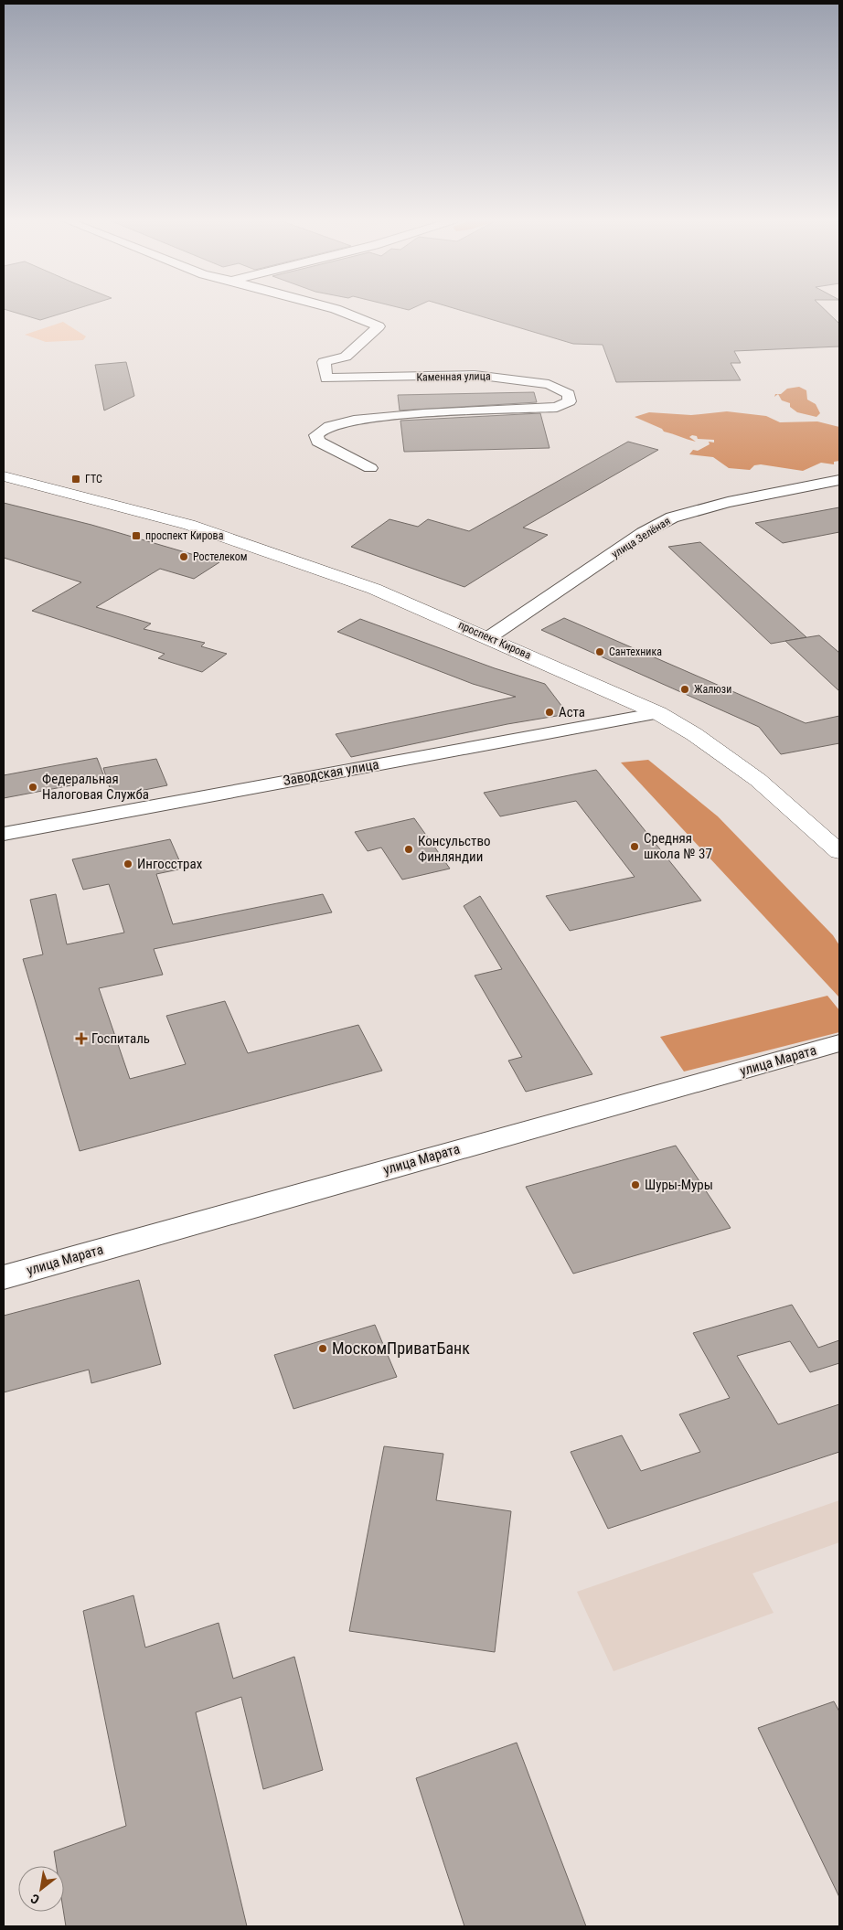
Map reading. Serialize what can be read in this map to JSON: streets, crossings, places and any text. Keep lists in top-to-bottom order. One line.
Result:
{"streets":{"main road":["проспект Кирова"],"street":["Каменная улица","улица Зелёная","Заводская улица","улица Марата"]},"crossings":[["улица Зелёная","проспект Кирова"],["проспект Кирова","Заводская улица"]],"places":{"transit":["ГТС","проспект Кирова"],"other":["Ростелеком","Сантехника","Жалюзи","Аста","Федеральная Налоговая Служба","Средняя школа № 37","Консульство Финляндии","Ингосстрах","Шуры-Муры","МоскомПриватБанк"],"health":["Госпиталь"]},"north":"bottom left"}
